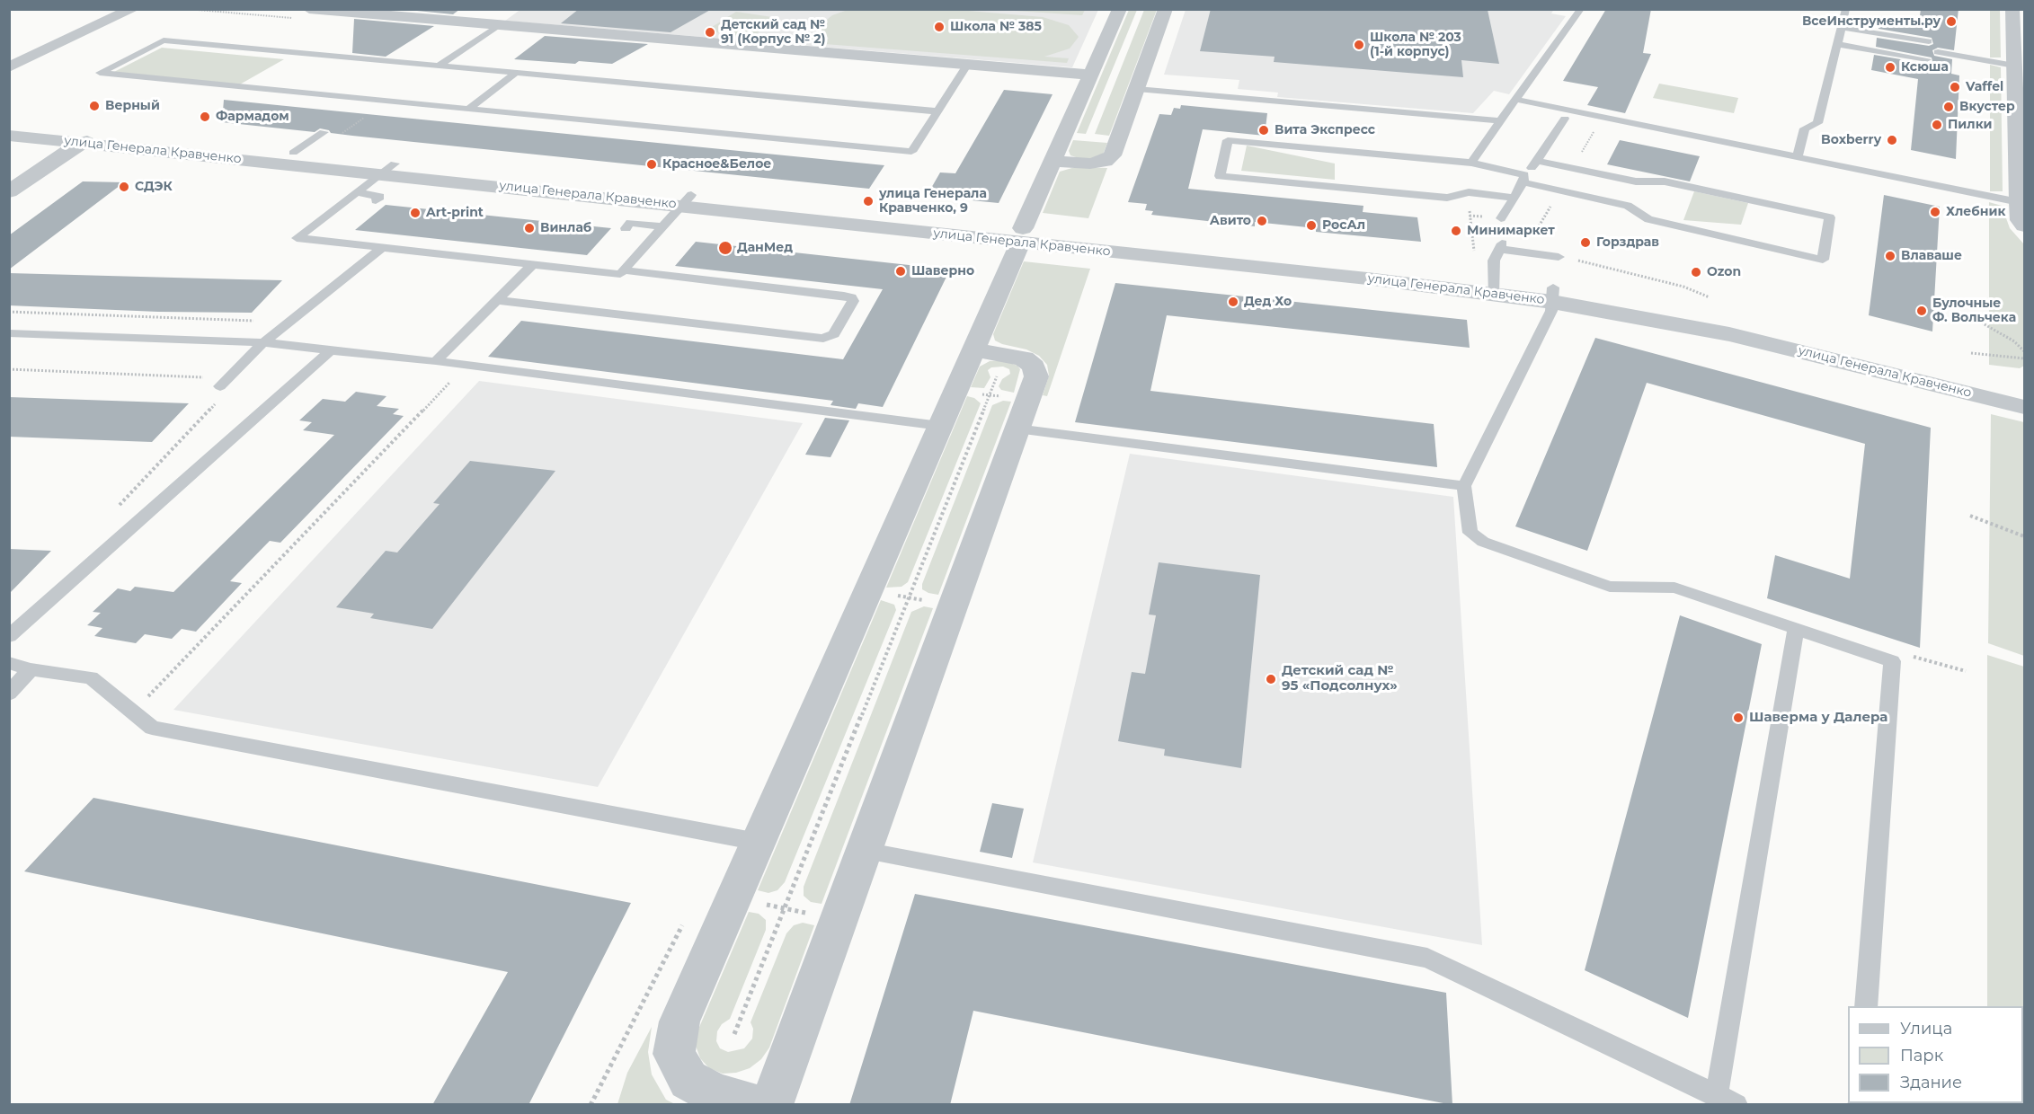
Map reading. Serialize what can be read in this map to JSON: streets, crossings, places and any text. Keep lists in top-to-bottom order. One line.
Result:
{"streets":{"street":["улица Генерала Кравченко"]},"places":["ВсеИнструменты.ру","Школа № 385","Детский сад № 91 (Корпус № 2)","Школа № 203 (1-й корпус)","Ксюша","Vaffel","Верный","Вкустер","Фармадом","Пилки","Вита Экспресс","Boxberry","Красное&Белое","СДЭК","улица Генерала Кравченко, 9","Хлебник","Art-print","Авито","РосАл","Винлаб","Минимаркет","Горздрав","ДанМед","Влаваше","Шаверно","Ozon","Дед Хо","Булочные Ф. Вольчека","Детский сад № 95 «Подсолнух»","Шаверма у Далера"],"legend":["Улица","Парк","Здание"]}
